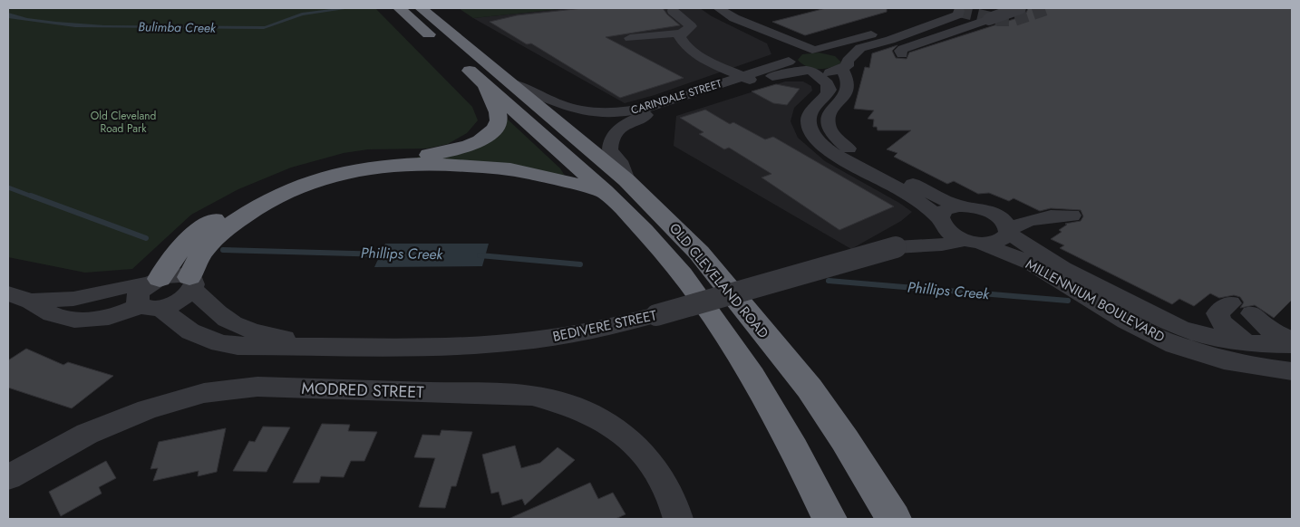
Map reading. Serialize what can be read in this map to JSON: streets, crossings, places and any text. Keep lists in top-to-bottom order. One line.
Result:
{"streets":{"highway":["OLD CLEVELAND ROAD"],"street":["CARINDALE STREET","MILLENNIUM BOULEVARD","BEDIVERE STREET","MODRED STREET"]},"crossings":[["CARINDALE STREET","OLD CLEVELAND ROAD"],["MILLENNIUM BOULEVARD","BEDIVERE STREET"]],"water":["Bulimba Creek","Phillips Creek"],"parks":["Old Cleveland Road Park"]}
